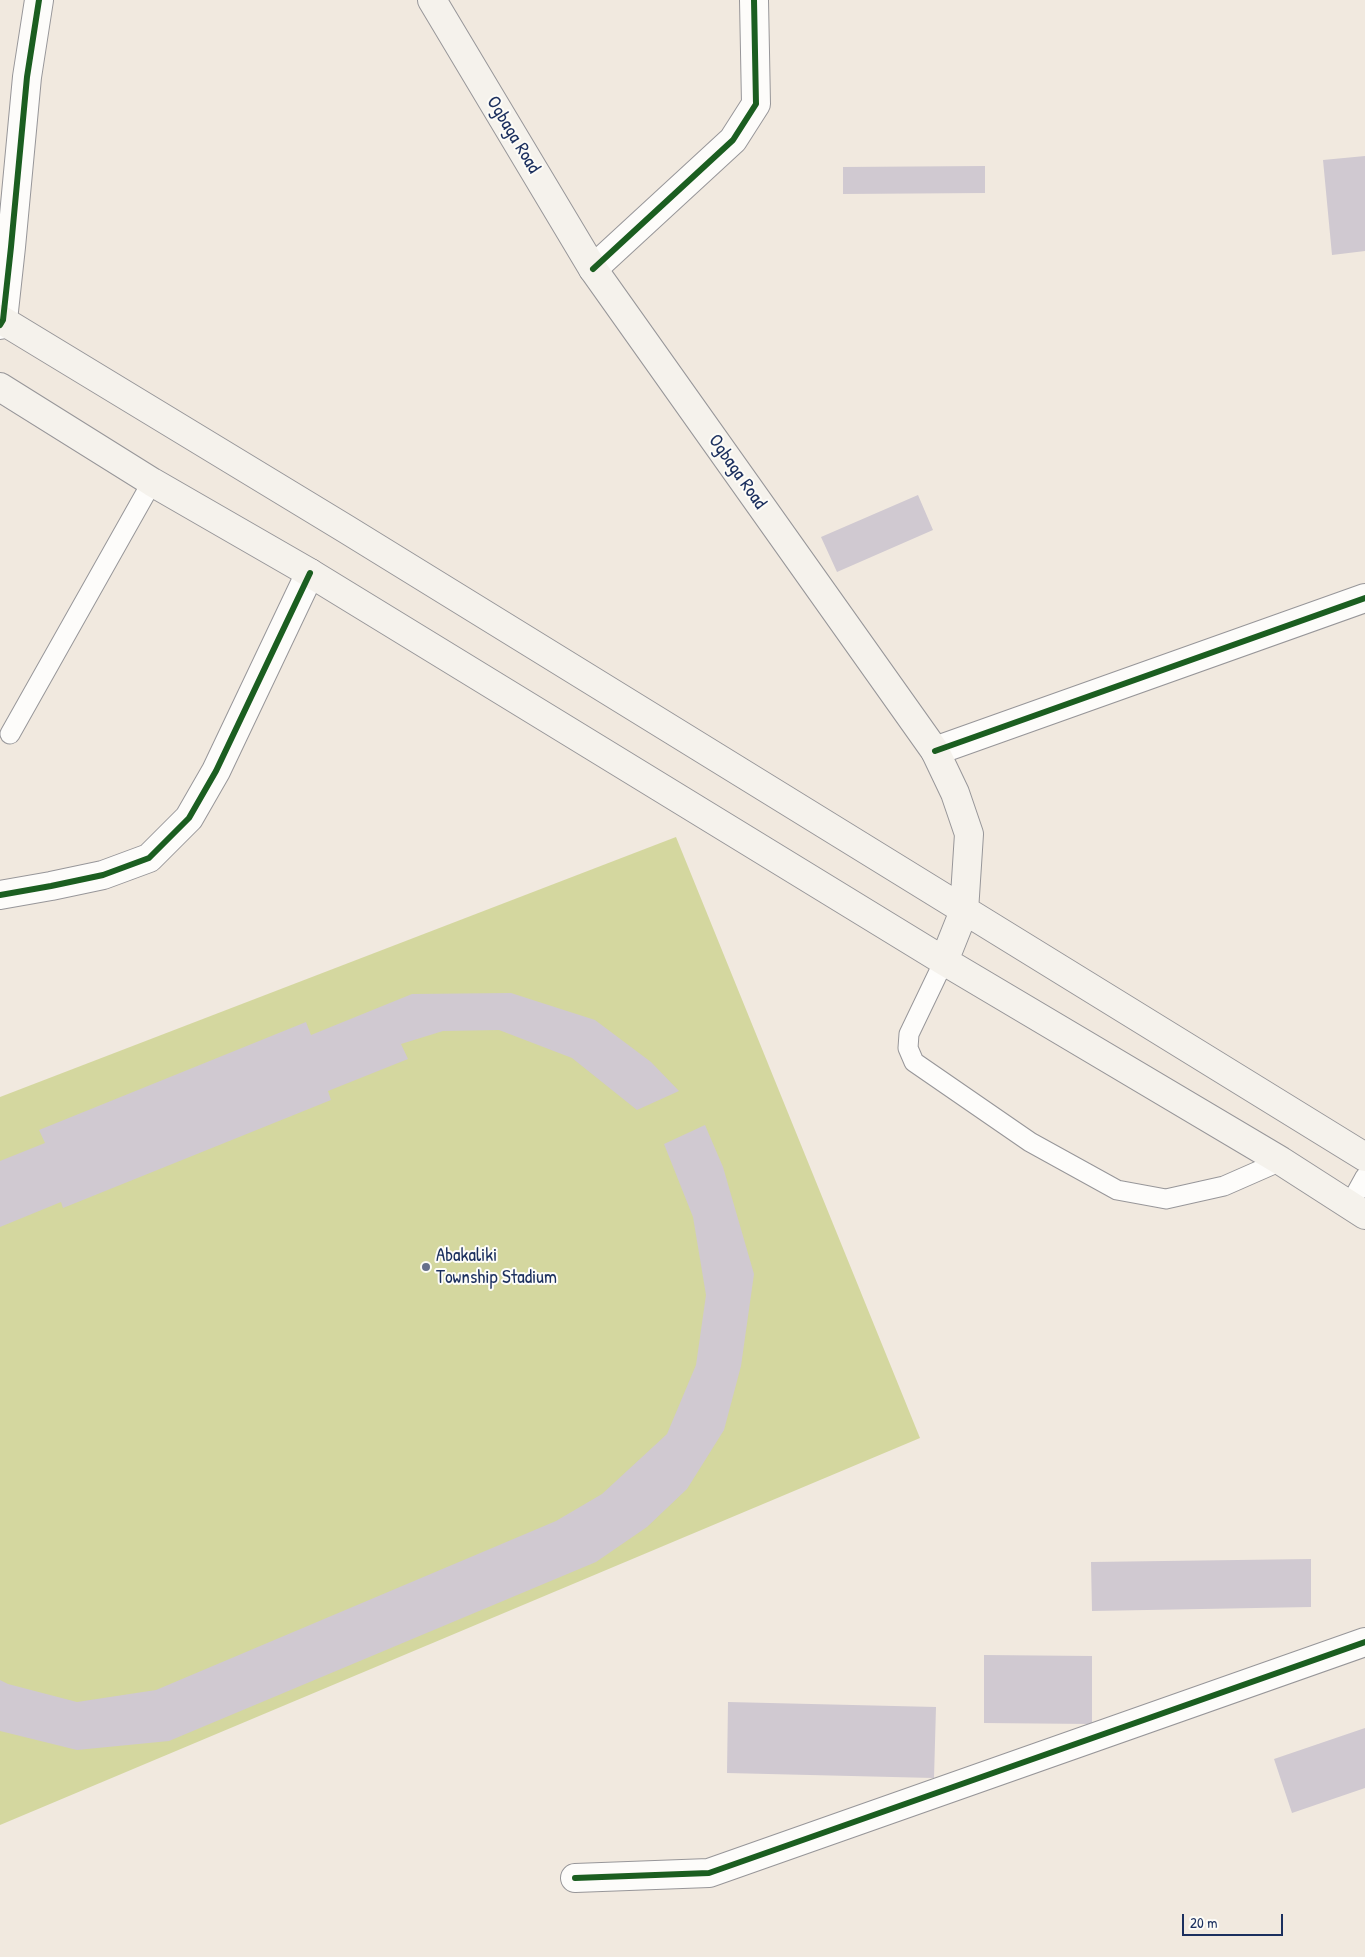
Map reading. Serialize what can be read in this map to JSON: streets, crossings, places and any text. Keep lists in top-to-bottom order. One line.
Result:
{"streets":{"main road":["Ogbaga Road"]},"places":["Abakaliki Township Stadium"],"scale_bar":"20 m"}
